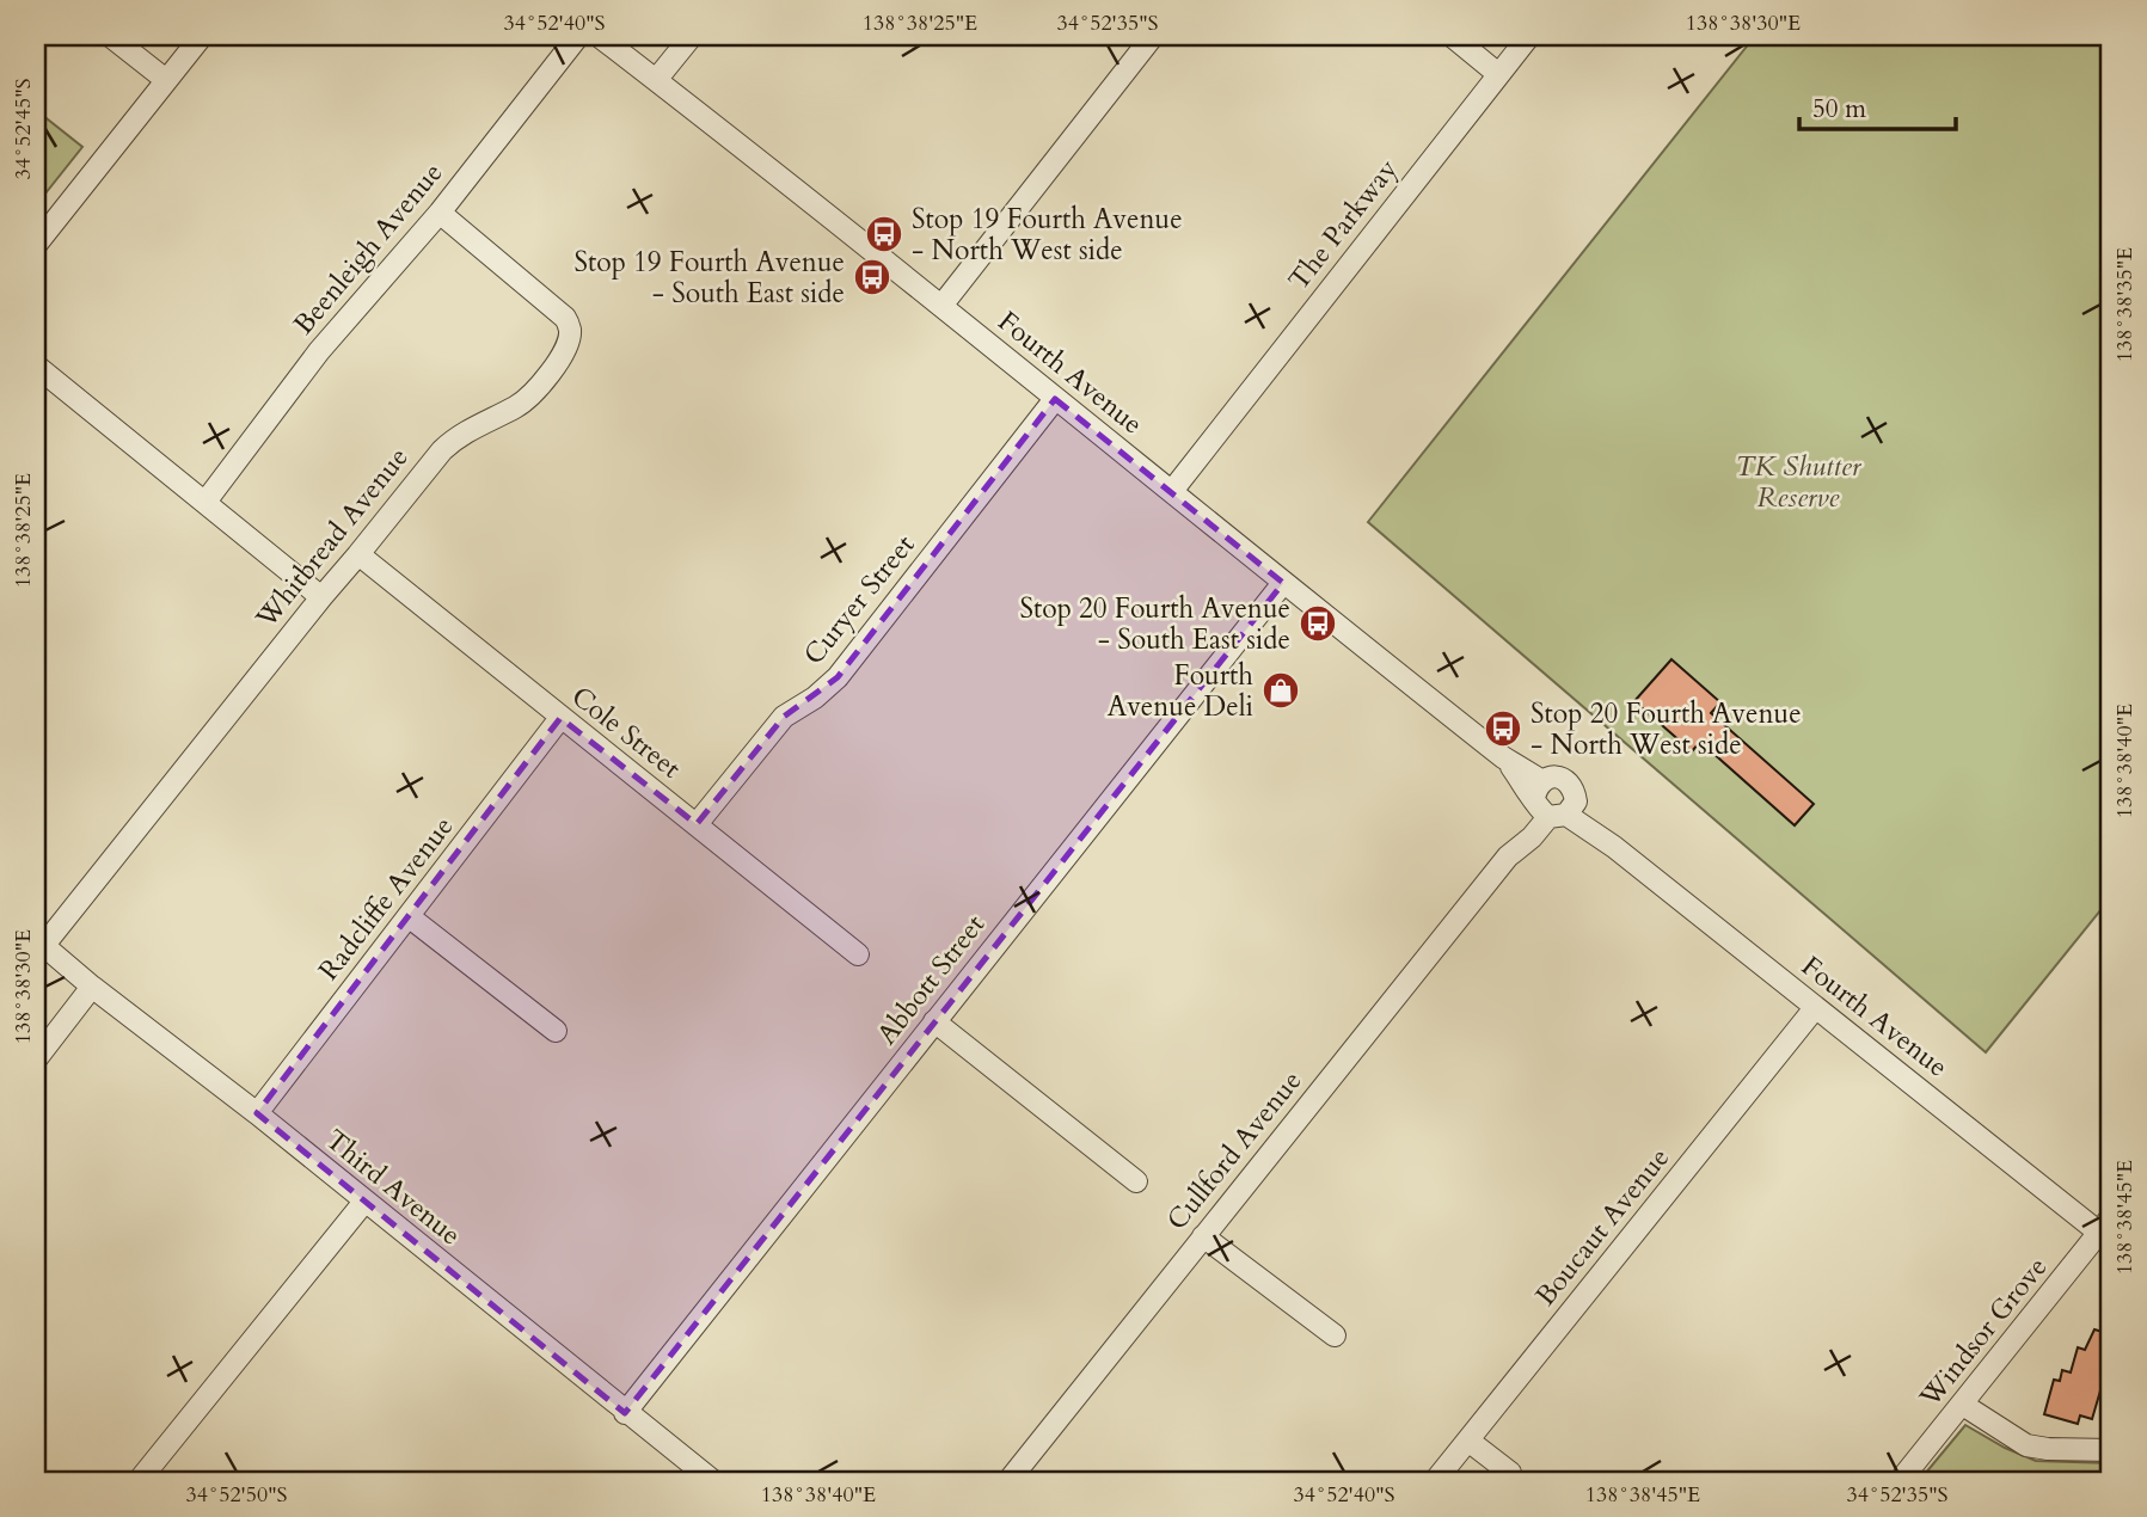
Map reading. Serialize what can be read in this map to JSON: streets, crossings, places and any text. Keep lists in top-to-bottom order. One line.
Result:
{"streets":{"street":["The Parkway","Beenleigh Avenue","Fourth Avenue","Whitbread Avenue","Curyer Street","Cole Street","Radcliffe Avenue","Abbott Street","Cullford Avenue","Third Avenue","Boucaut Avenue","Windsor Grove"]},"crossings":[["The Parkway","Fourth Avenue"],["Beenleigh Avenue","Whitbread Avenue"],["Fourth Avenue","Curyer Street"],["Fourth Avenue","Abbott Street"],["Fourth Avenue","Cullford Avenue"],["Fourth Avenue","Boucaut Avenue"],["Fourth Avenue","Windsor Grove"],["Whitbread Avenue","Cole Street"],["Whitbread Avenue","Third Avenue"],["Curyer Street","Cole Street"],["Cole Street","Radcliffe Avenue"],["Radcliffe Avenue","Third Avenue"],["Abbott Street","Third Avenue"]],"parks":["TK Shutter Reserve"],"places":{"bus stop":["Stop 19 Fourth Avenue - North West side","Stop 19 Fourth Avenue - South East side","Stop 20 Fourth Avenue - South East side","Stop 20 Fourth Avenue - North West side"],"shop":["Fourth Avenue Deli"]},"scale_bar":"50 m","coordinates":["34°52'40\"S","138°38'25\"E","34°52'35\"S","138°38'30\"E","34°52'45\"S","138°38'35\"E","138°38'40\"E","138°38'45\"E","34°52'50\"S"]}
